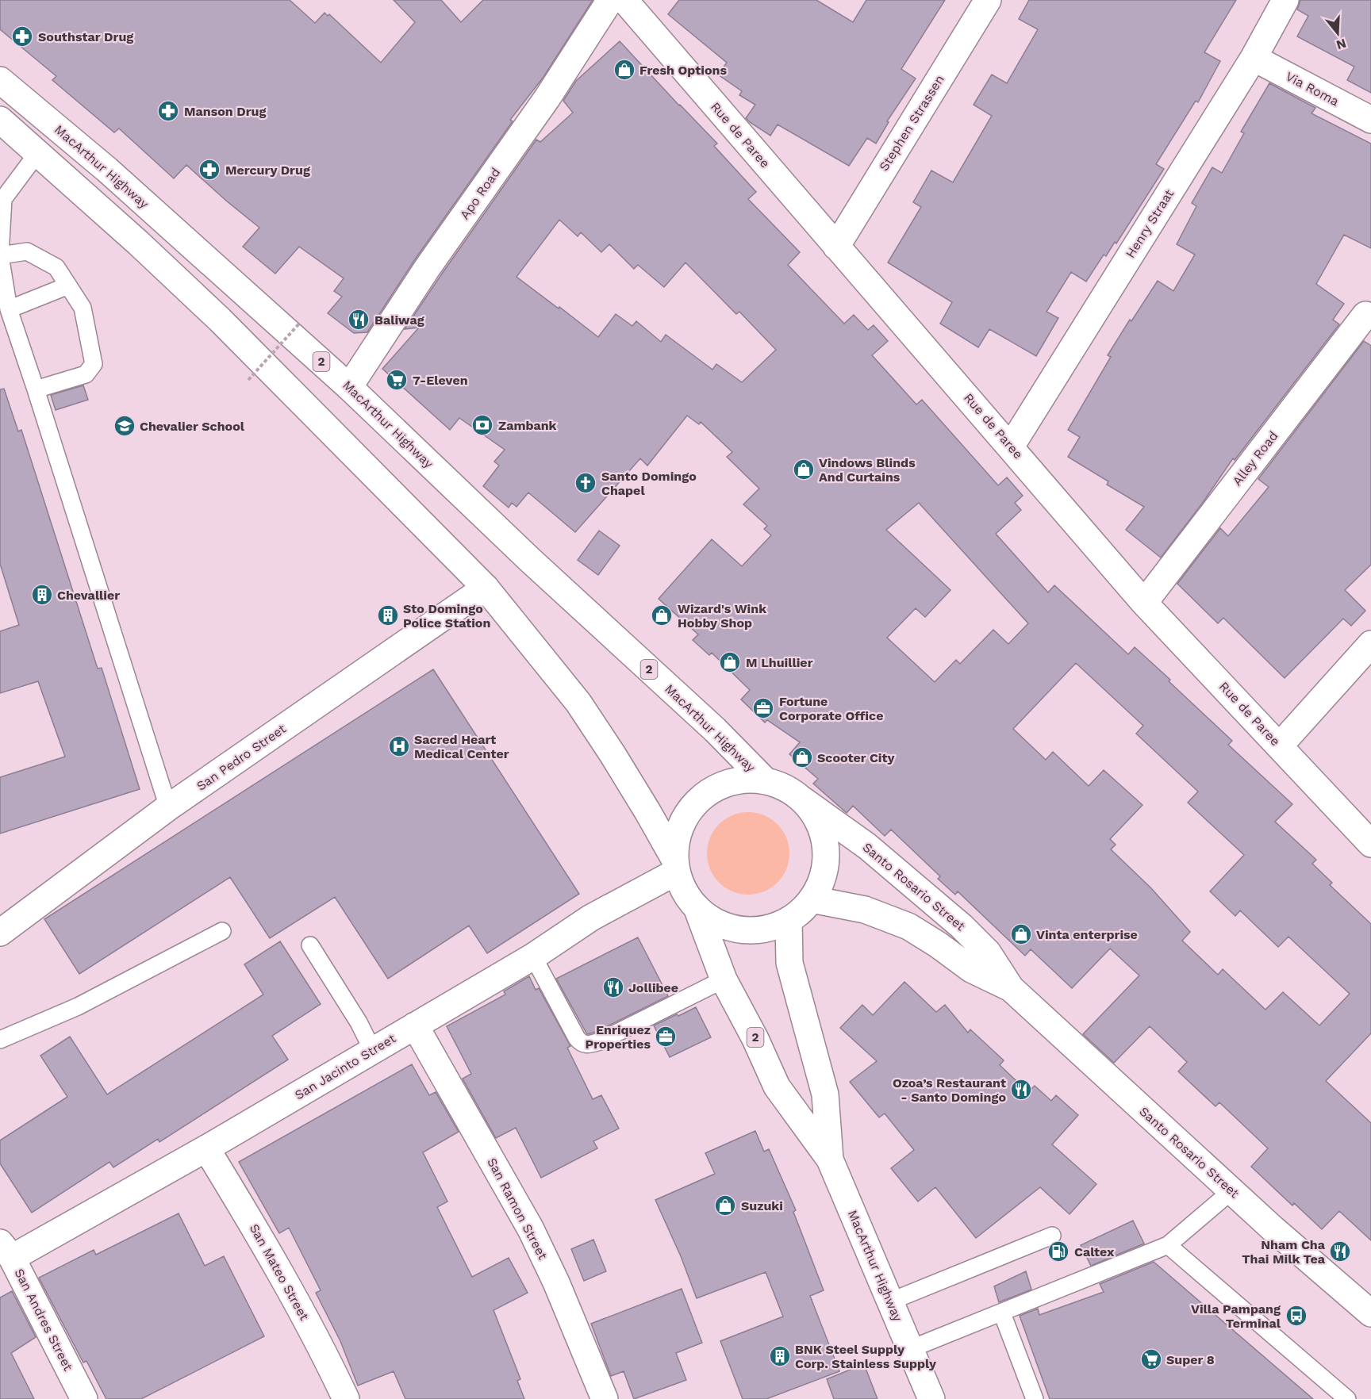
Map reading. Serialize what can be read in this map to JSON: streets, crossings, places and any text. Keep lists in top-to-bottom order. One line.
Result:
{"streets":{"main road":["Via Roma","Stephen Strassen","Rue de Paree","MacArthur Highway","Apo Road","Henry Straat","2","Alley Road","San Pedro Street","Santo Rosario Street","San Jacinto Street","San Ramon Street","San Mateo Street","San Andres Street"]},"crossings":[["Via Roma","Henry Straat"],["Stephen Strassen","Rue de Paree"],["Rue de Paree","Henry Straat"],["Rue de Paree","Alley Road"],["MacArthur Highway","Apo Road"],["MacArthur Highway","2"],["MacArthur Highway","Santo Rosario Street"],["MacArthur Highway","San Jacinto Street"],["2","San Pedro Street"],["2","Santo Rosario Street"],["2","San Jacinto Street"],["Santo Rosario Street","San Jacinto Street"],["San Jacinto Street","San Ramon Street"],["San Jacinto Street","San Mateo Street"],["San Jacinto Street","San Andres Street"]],"places":{"pharmacy":["Southstar Drug","Manson Drug","Mercury Drug"],"shop":["Fresh Options","Vindows Blinds And Curtains","Wizard's Wink Hobby Shop","M Lhuillier","Scooter City","Vinta enterprise","Suzuki"],"restaurant":["Baliwag","Jollibee","Ozoa’s Restaurant - Santo Domingo","Nham Cha Thai Milk Tea"],"supermarket":["7-Eleven","Super 8"],"bank":["Zambank"],"school or university":["Chevalier School"],"church":["Santo Domingo Chapel"],"building":["Chevallier","Sto Domingo Police Station","BNK Steel Supply Corp. Stainless Supply"],"office":["Fortune Corporate Office","Enriquez Properties"],"hospital":["Sacred Heart Medical Center"],"fuel station":["Caltex"],"bus stop":["Villa Pampang Terminal"]},"north":"bottom"}
